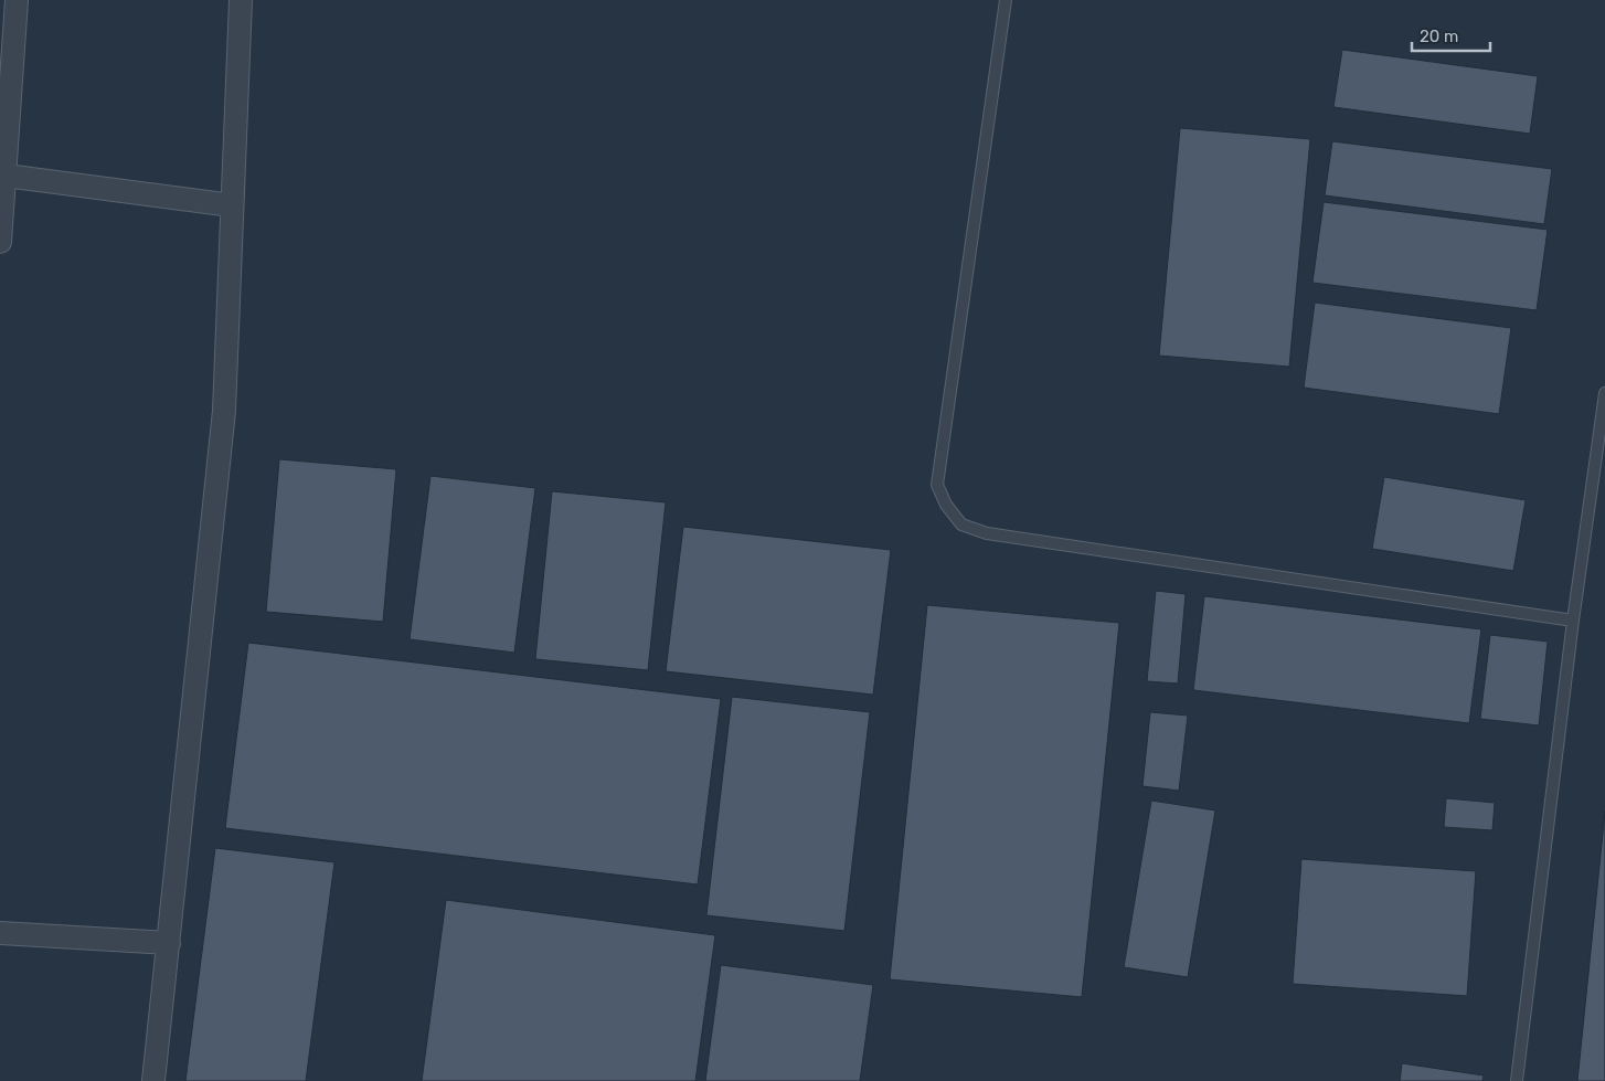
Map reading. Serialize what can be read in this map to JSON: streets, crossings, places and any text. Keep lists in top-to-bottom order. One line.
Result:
{"scale_bar":"20 m"}
